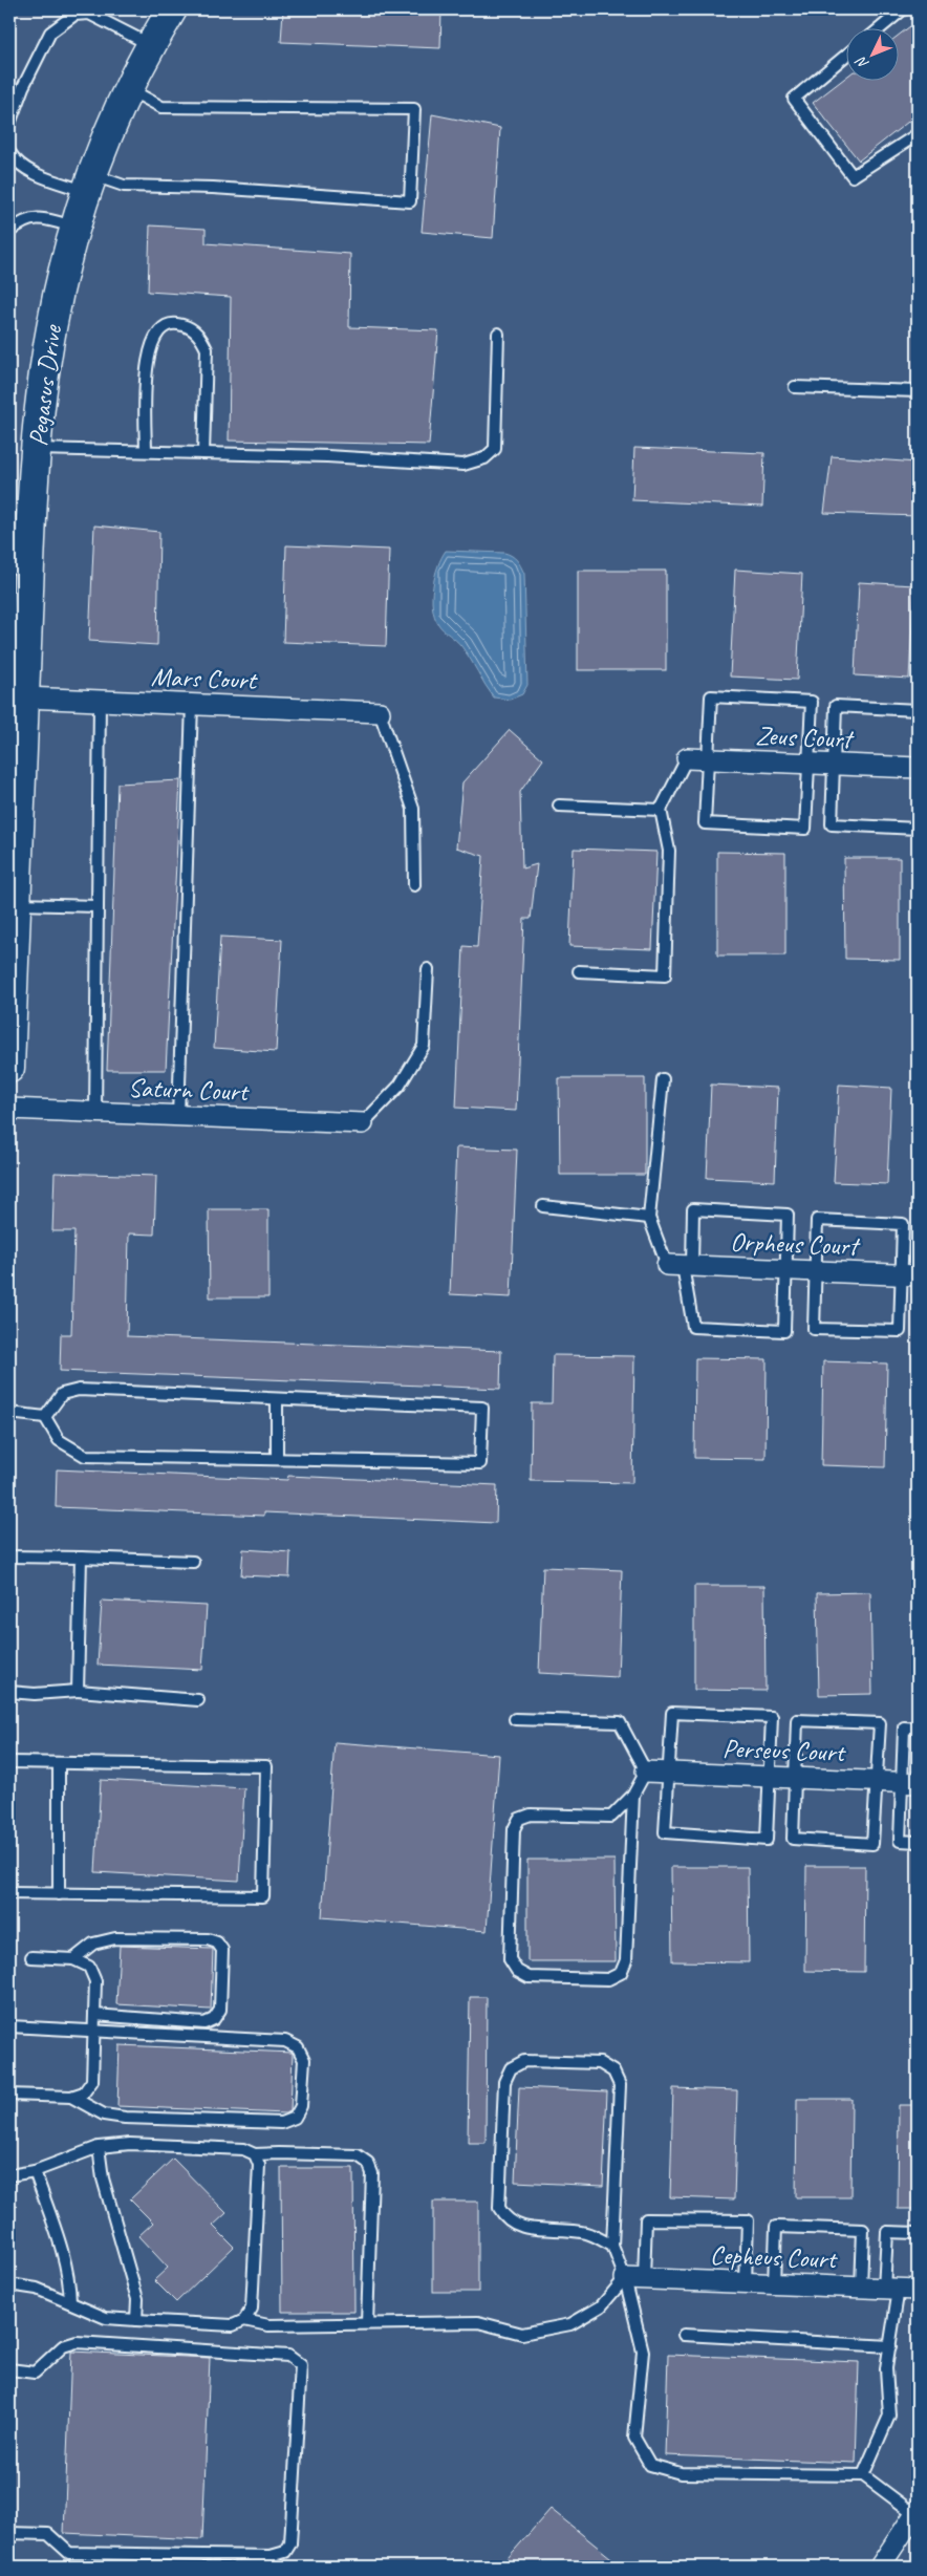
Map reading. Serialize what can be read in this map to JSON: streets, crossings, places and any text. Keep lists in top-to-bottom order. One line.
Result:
{"streets":{"street":["Pegasus Drive","Mars Court","Zeus Court","Saturn Court","Orpheus Court","Perseus Court","Cepheus Court"]},"crossings":[["Pegasus Drive","Mars Court"]],"north":"bottom left"}
